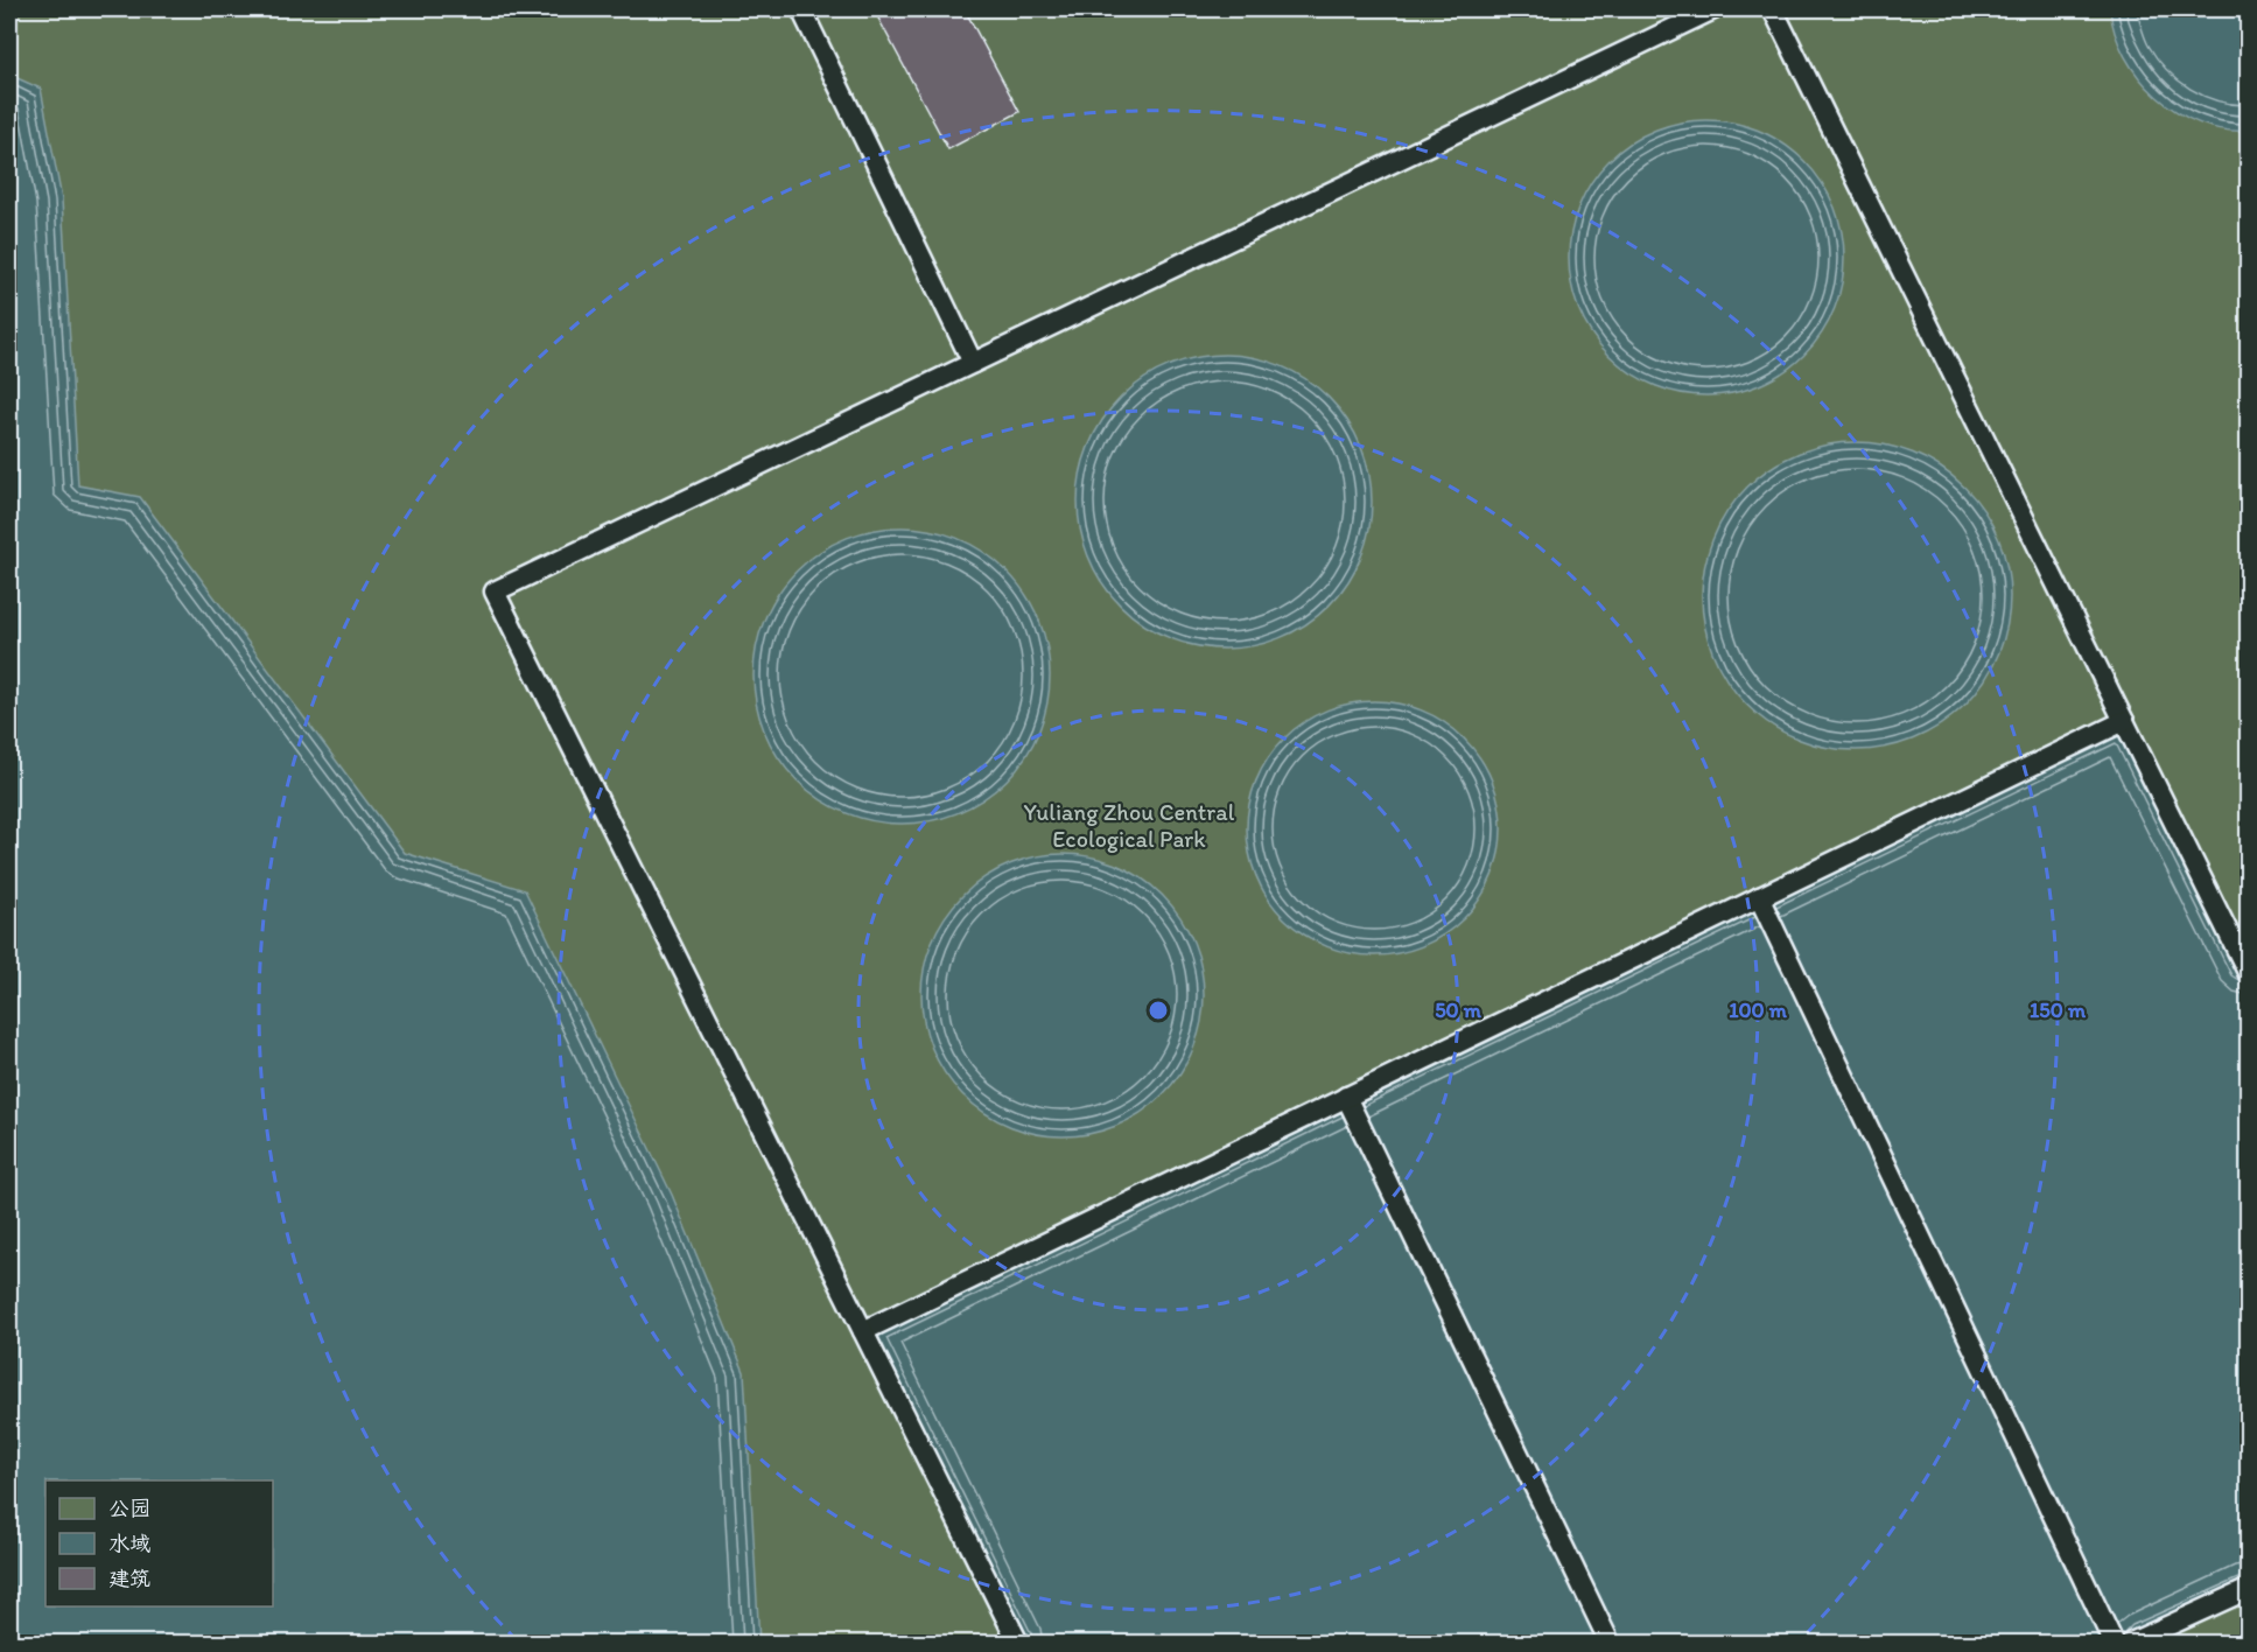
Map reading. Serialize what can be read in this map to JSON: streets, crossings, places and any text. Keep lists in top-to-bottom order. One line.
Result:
{"parks":["Yuliang Zhou Central Ecological Park"],"legend":["公园","水域","建筑"],"rings":["50 m","100 m","150 m"]}
